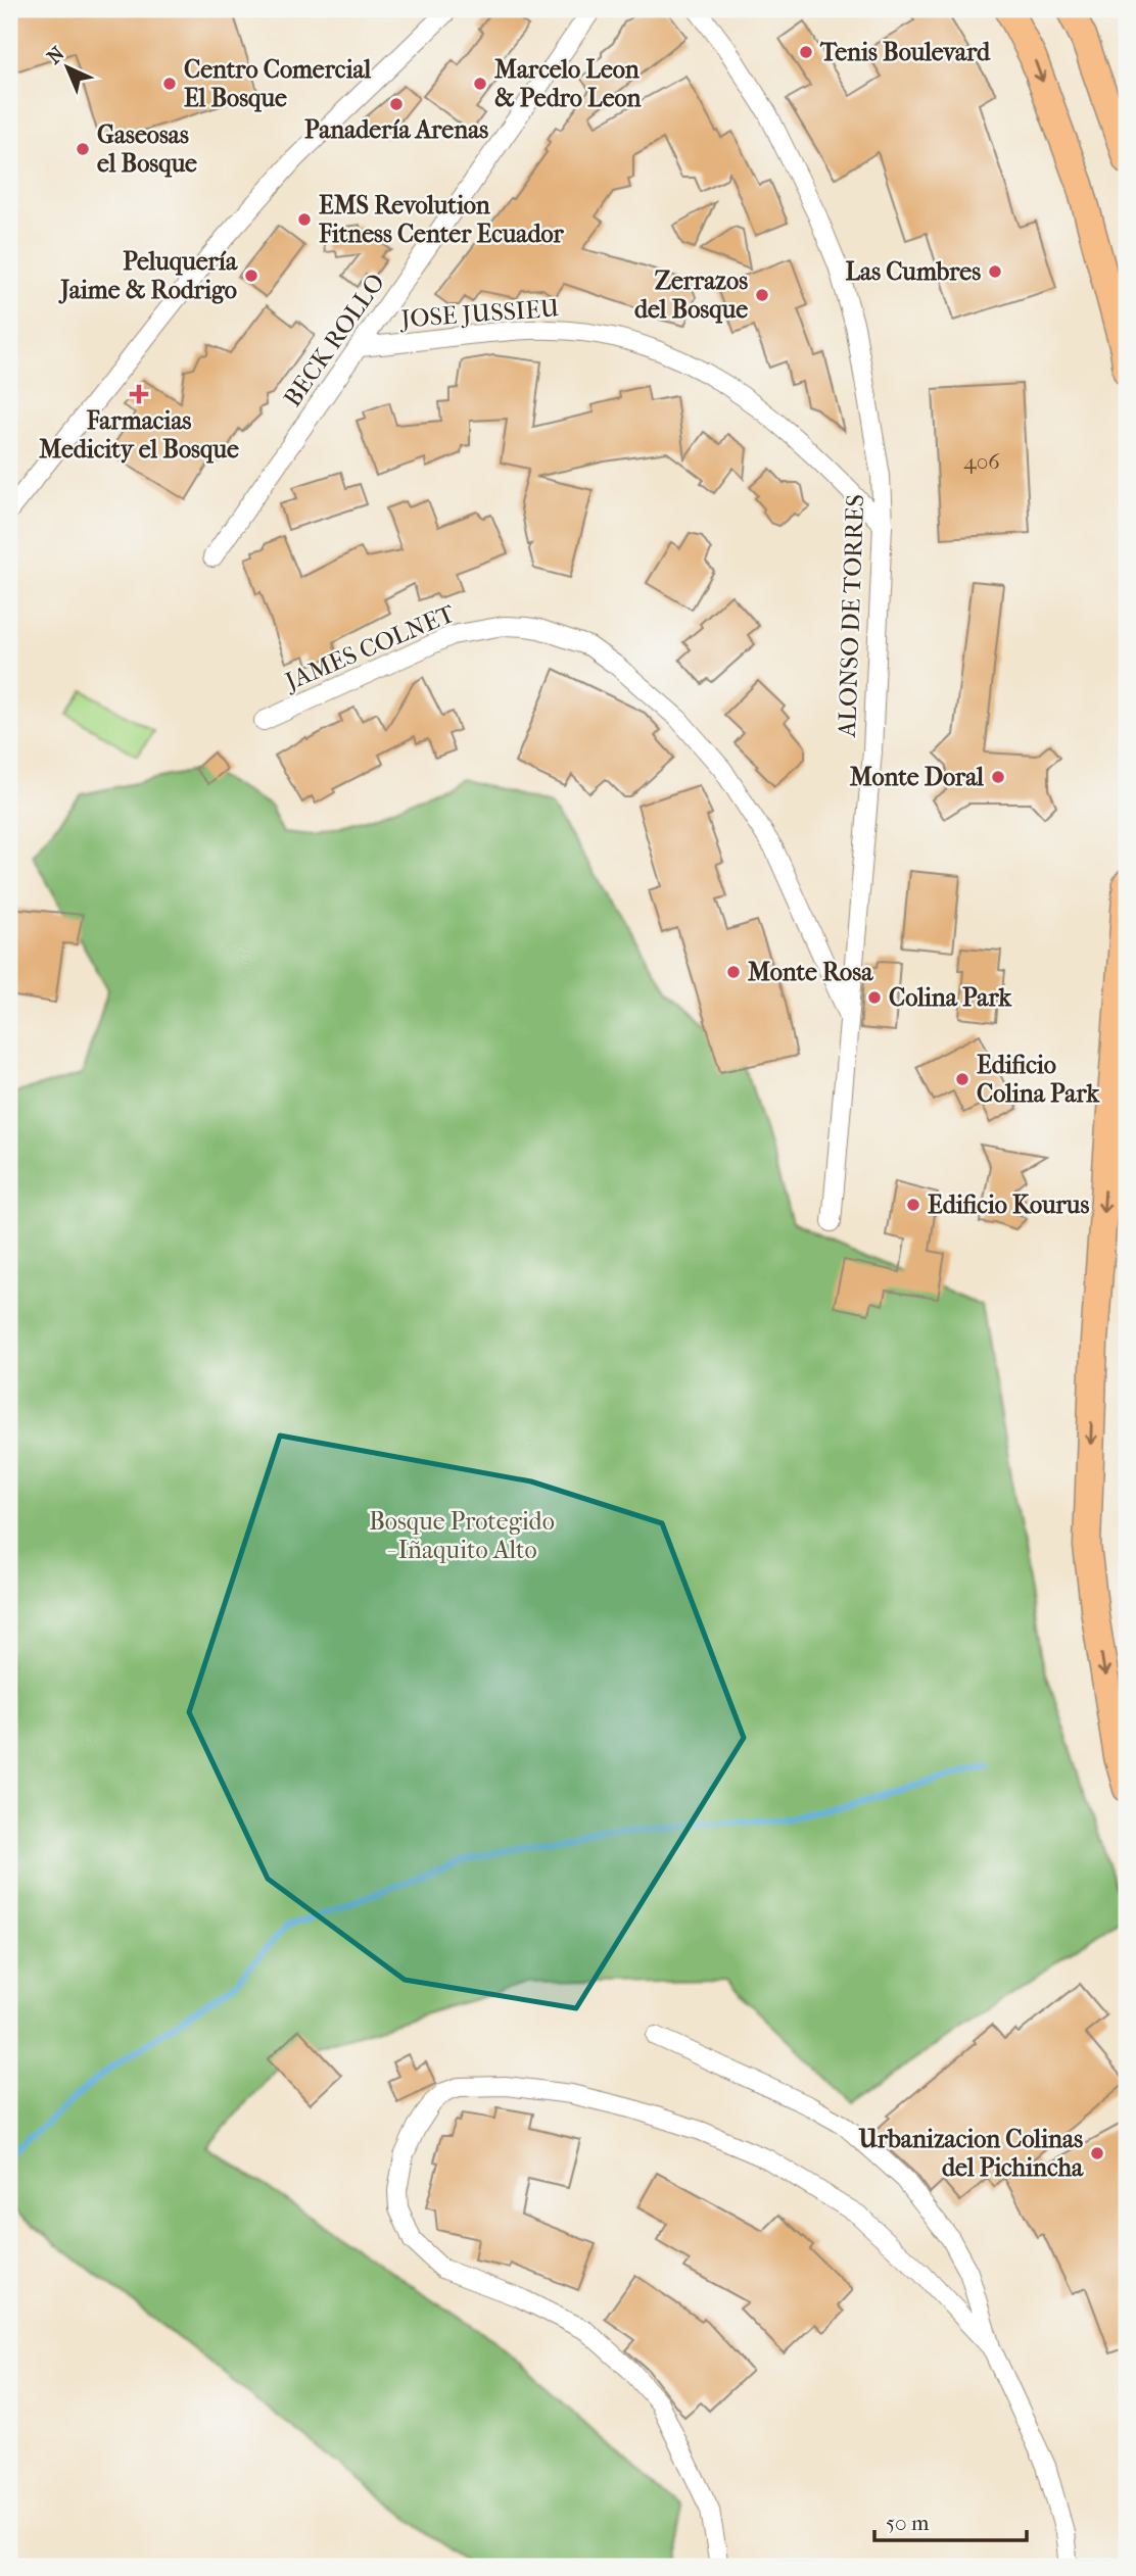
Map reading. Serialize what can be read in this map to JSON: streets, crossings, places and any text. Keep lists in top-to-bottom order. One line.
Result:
{"streets":{"street":["JOSE JUSSIEU","BECK ROLLO","ALONSO DE TORRES","JAMES COLNET"]},"crossings":[["JOSE JUSSIEU","BECK ROLLO"],["JOSE JUSSIEU","ALONSO DE TORRES"],["ALONSO DE TORRES","JAMES COLNET"]],"parks":["Bosque Protegido - Iñaquito Alto"],"places":{"other":["Tenis Boulevard","Centro Comercial El Bosque","Marcelo Leon & Pedro Leon","Panadería Arenas","Gaseosas el Bosque","EMS Revolution Fitness Center Ecuador","Las Cumbres","Peluquería Jaime & Rodrigo","Zerrazos del Bosque","Monte Doral","Monte Rosa","Colina Park","Edificio Colina Park","Edificio Kourus","Urbanizacion Colinas del Pichincha"],"health":["Farmacias Medicity el Bosque"]},"house_numbers":["406"],"scale_bar":"50 m","north":"top left"}
